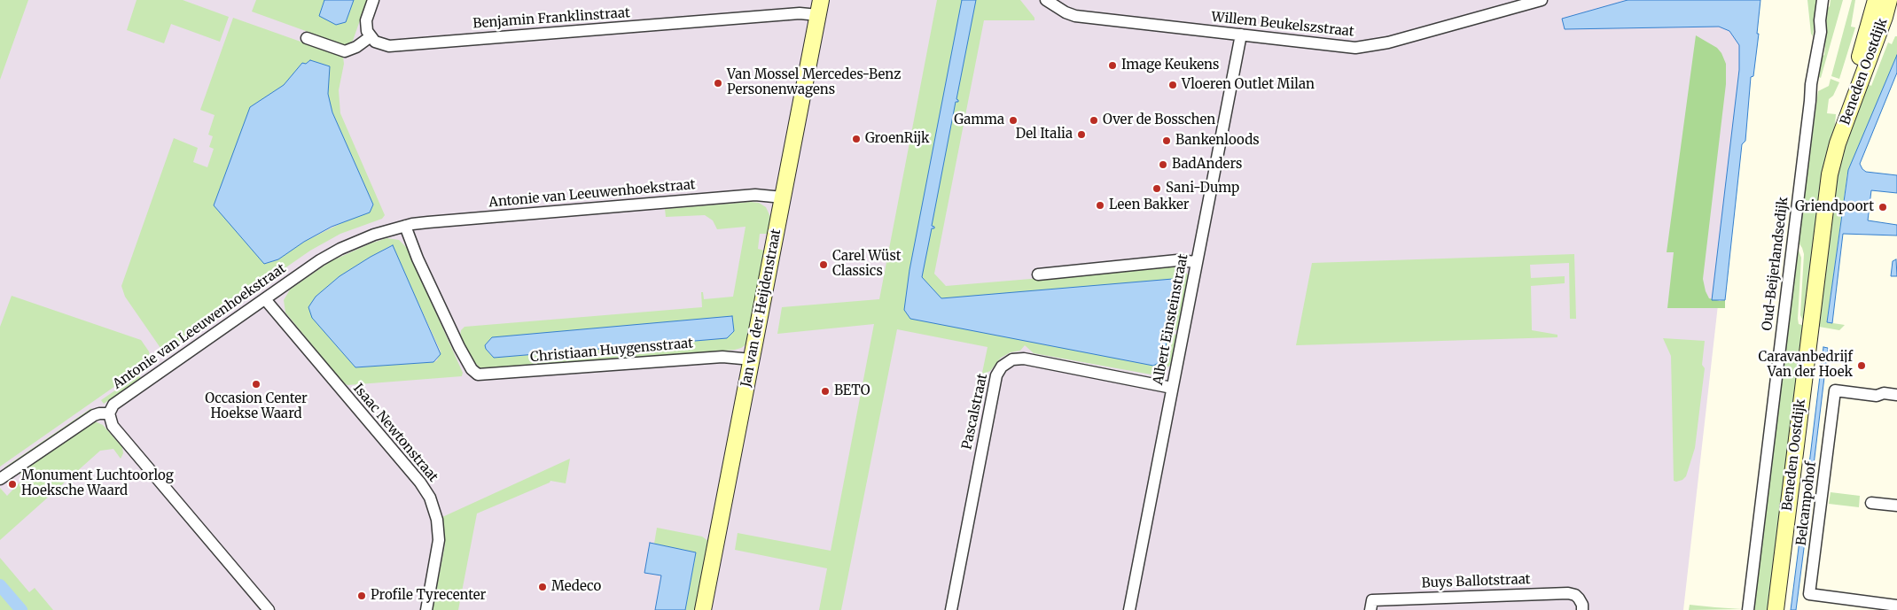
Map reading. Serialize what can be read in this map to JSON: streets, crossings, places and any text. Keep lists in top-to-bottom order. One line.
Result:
{"streets":{"main road":["Beneden Oostdijk","Jan van der Heijdenstraat"],"street":["Benjamin Franklinstraat","Willem Beukelszstraat","Antonie van Leeuwenhoekstraat","Oud-Beijerlandsedijk","Albert Einsteinstraat","Christiaan Huygensstraat","Pascalstraat","Isaac Newtonstraat","Belcampohof","Buys Ballotstraat"]},"crossings":[["Benjamin Franklinstraat","Jan van der Heijdenstraat"],["Willem Beukelszstraat","Albert Einsteinstraat"],["Antonie van Leeuwenhoekstraat","Jan van der Heijdenstraat"],["Antonie van Leeuwenhoekstraat","Christiaan Huygensstraat"],["Antonie van Leeuwenhoekstraat","Isaac Newtonstraat"],["Jan van der Heijdenstraat","Christiaan Huygensstraat"],["Albert Einsteinstraat","Pascalstraat"]],"places":["Image Keukens","Van Mossel Mercedes-Benz Personenwagens","Vloeren Outlet Milan","Gamma","Over de Bosschen","Del Italia","GroenRijk","Bankenloods","BadAnders","Sani-Dump","Leen Bakker","Griendpoort","Carel Wüst Classics","Caravanbedrijf Van der Hoek","Occasion Center Hoekse Waard","BETO","Monument Luchtoorlog Hoeksche Waard","Medeco","Profile Tyrecenter"]}
